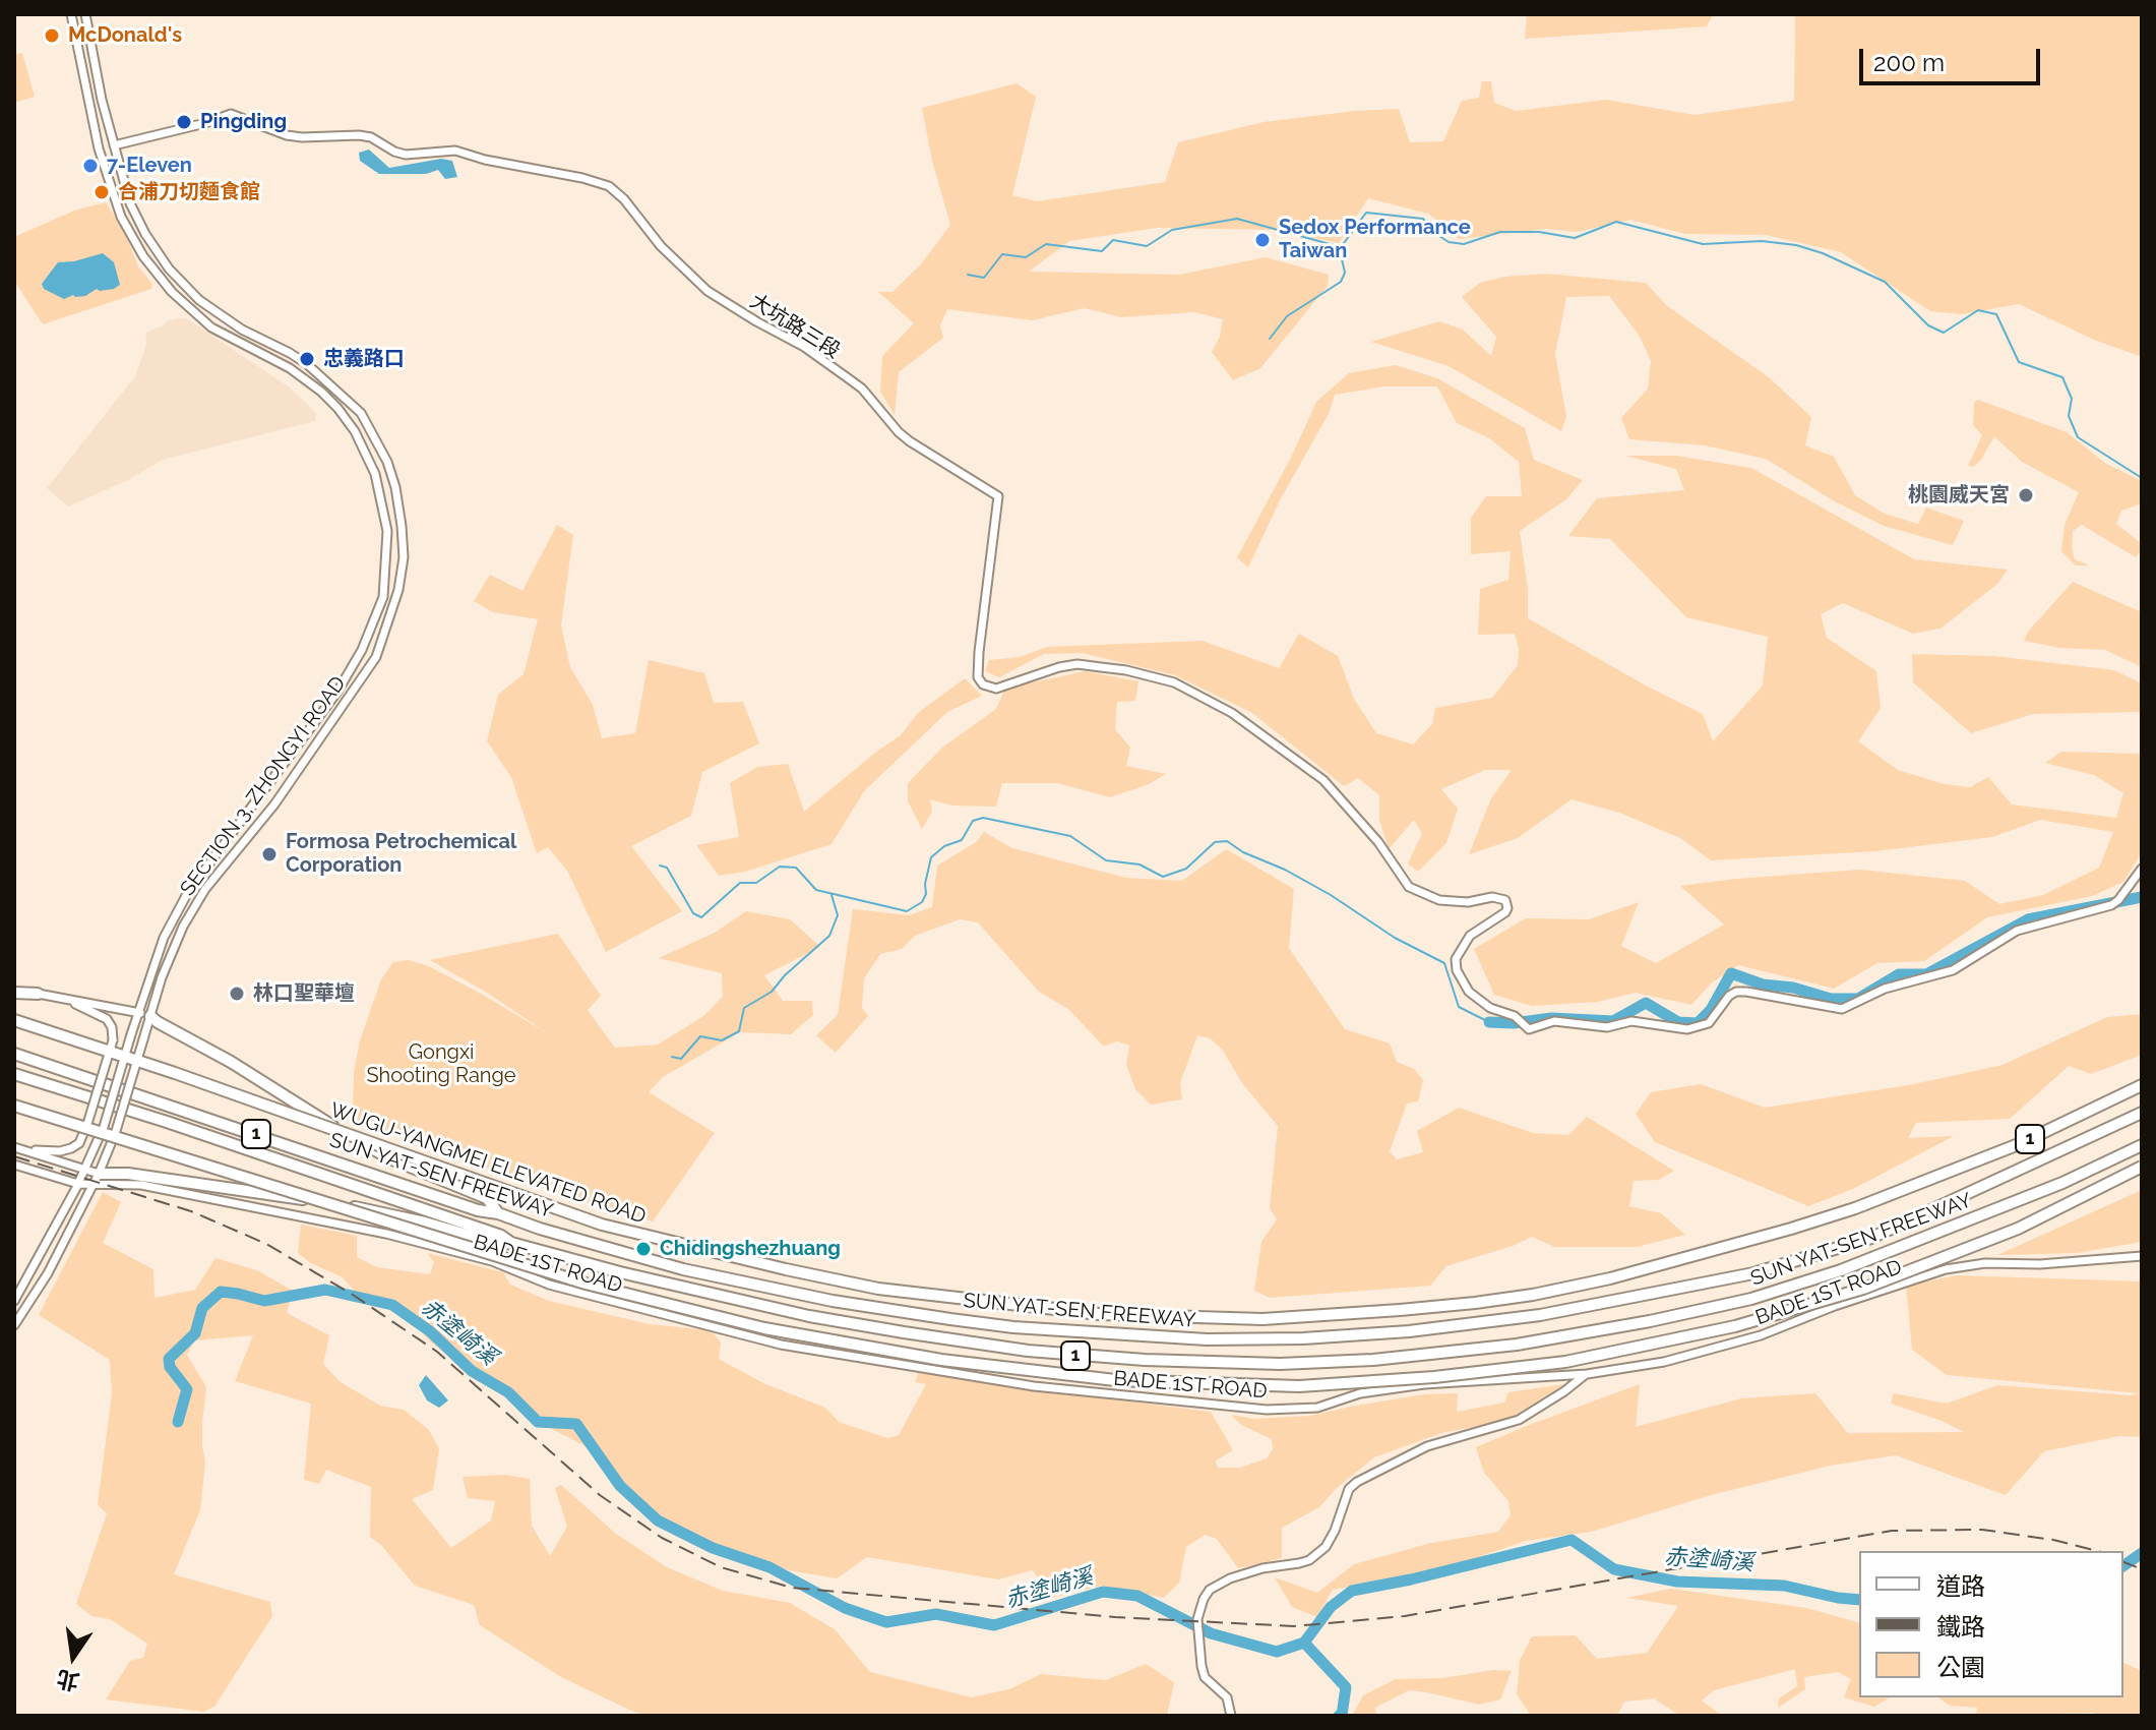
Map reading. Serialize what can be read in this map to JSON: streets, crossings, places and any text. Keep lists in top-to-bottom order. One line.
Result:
{"streets":{"highway":["1","WUGU-YANGMEI ELEVATED ROAD","SUN YAT-SEN FREEWAY"],"street":["大坑路三段","SECTION 3, ZHONGYI ROAD","BADE 1ST ROAD"]},"crossings":[["大坑路三段","SECTION 3, ZHONGYI ROAD"],["SECTION 3, ZHONGYI ROAD","BADE 1ST ROAD"]],"water":["赤塗崎溪"],"parks":["Gongxi Shooting Range"],"places":["McDonald's","Pingding","7-Eleven","合浦刀切麵食館","Sedox Performance Taiwan","忠義路口","桃園威天宮","Formosa Petrochemical Corporation","林口聖華壇","Chidingshezhuang"],"legend":["道路","鐵路","公園"],"scale_bar":"200 m","north":"bottom"}
